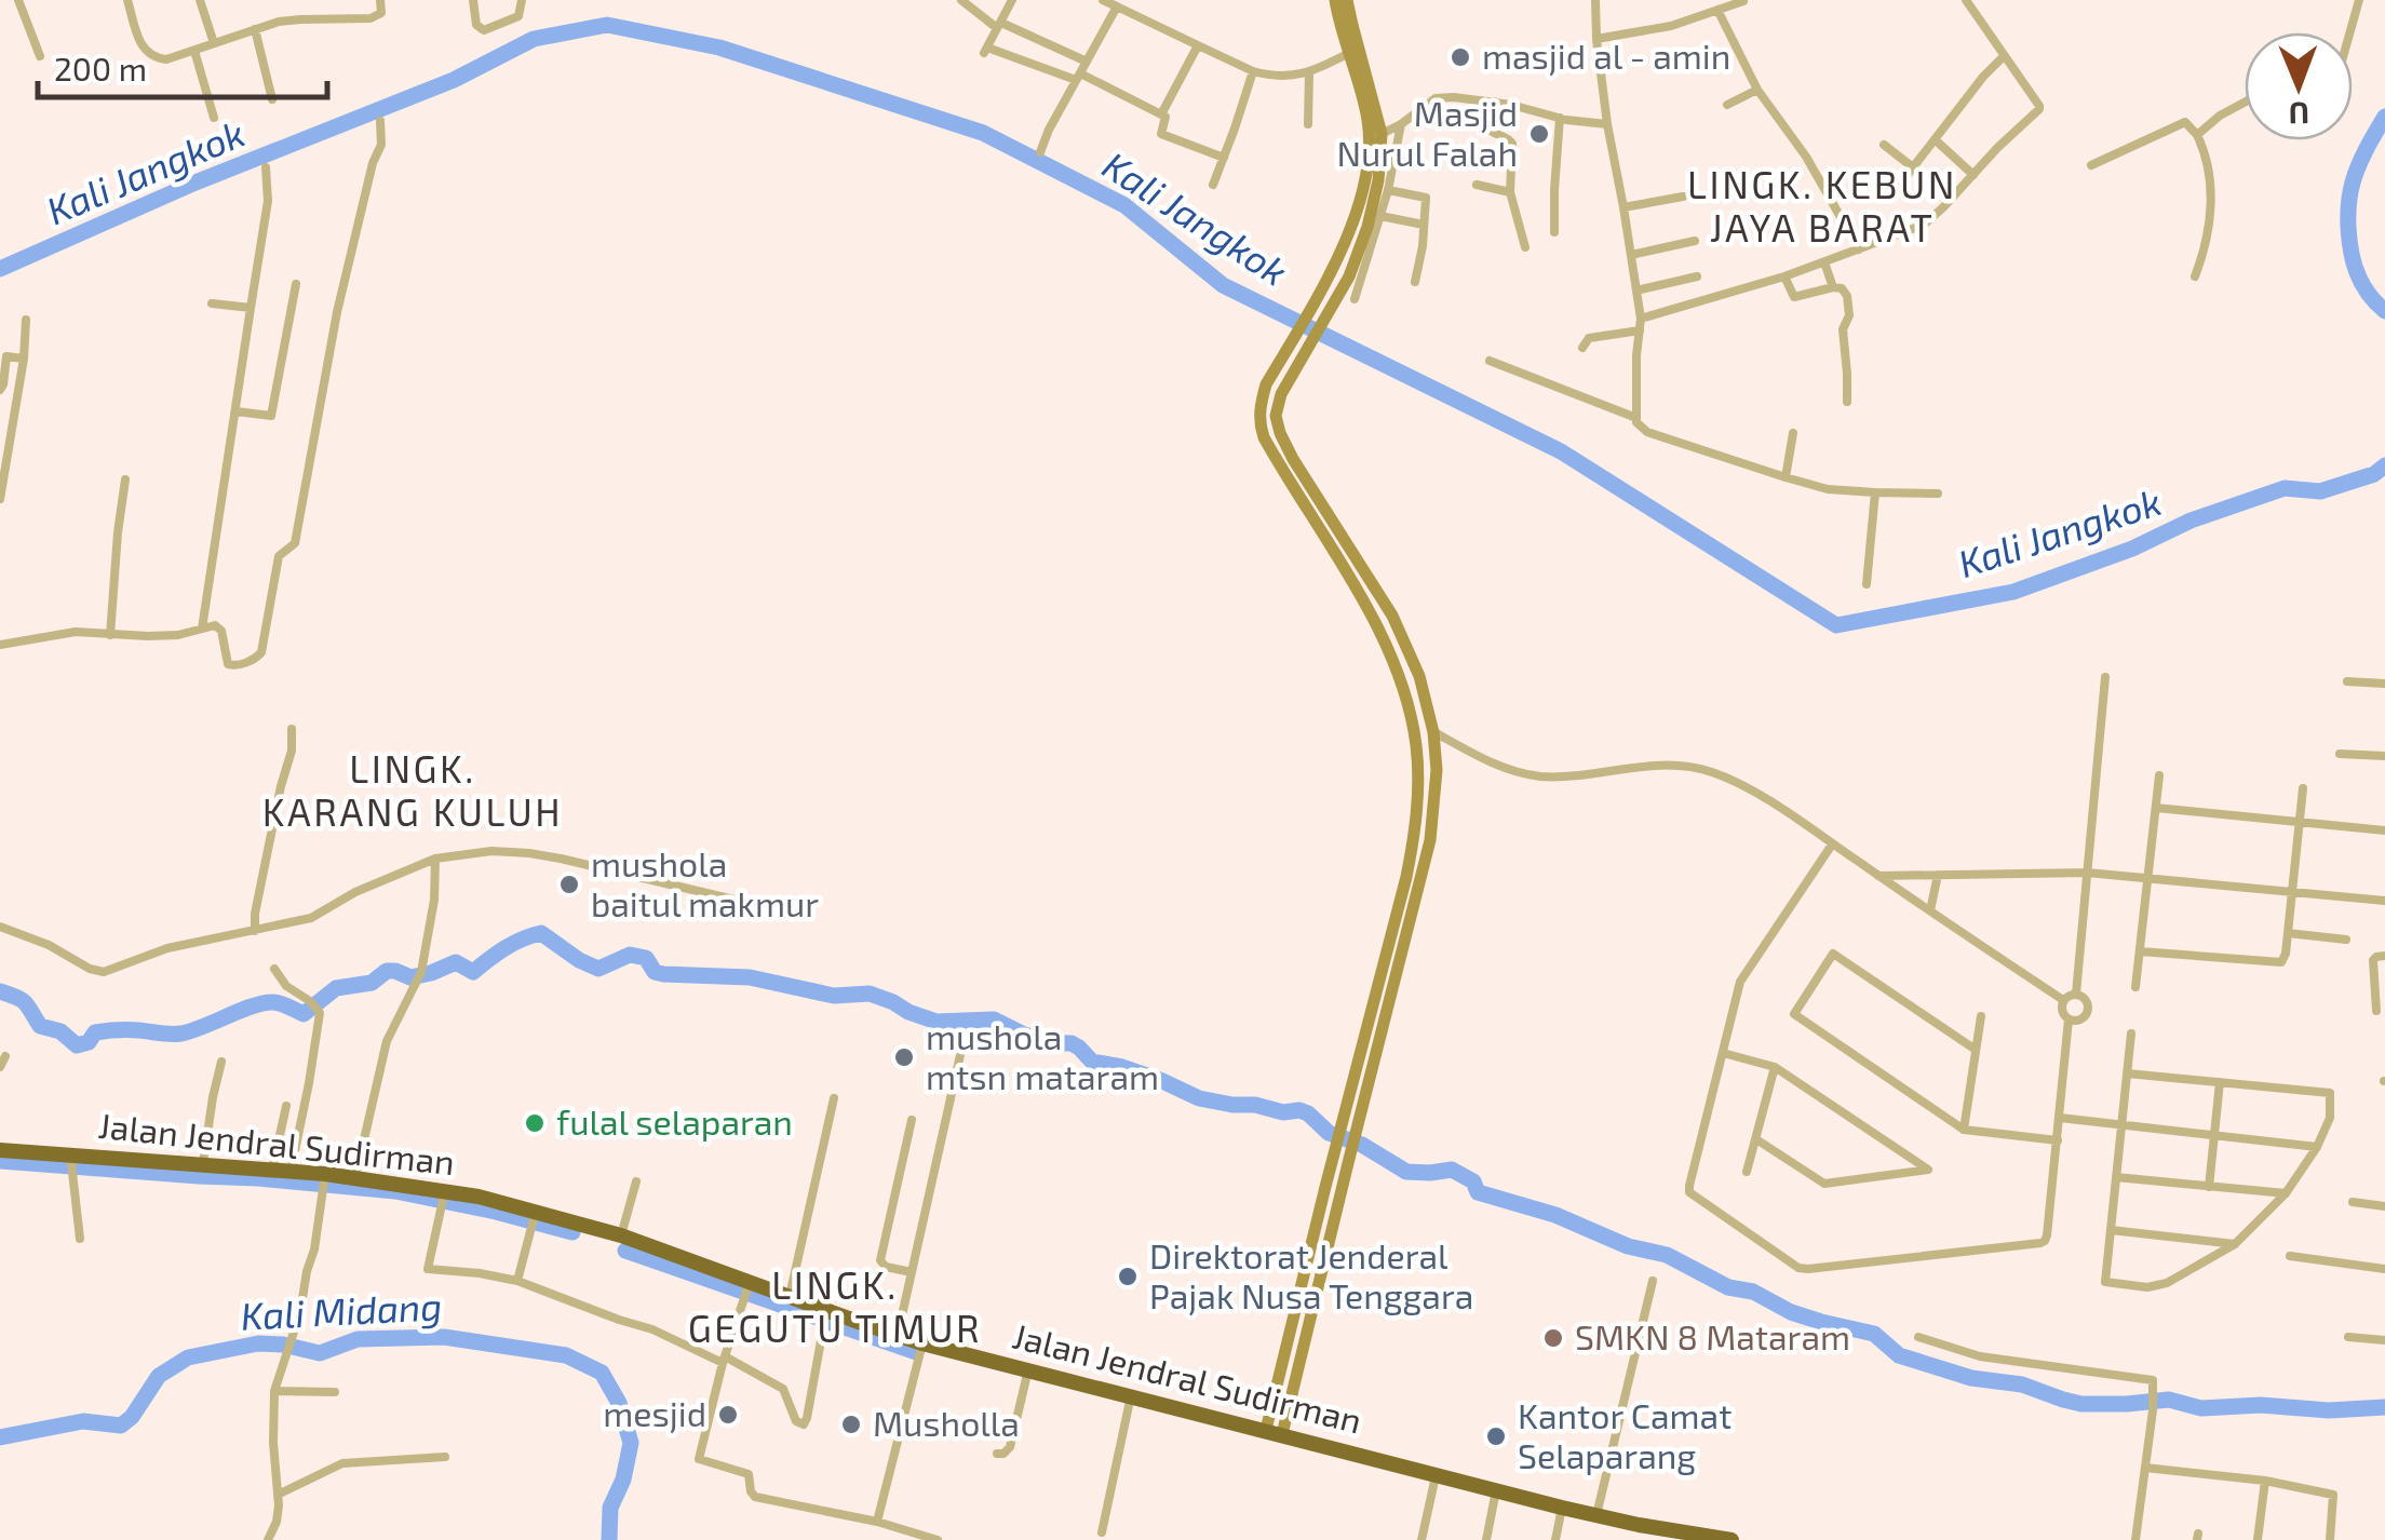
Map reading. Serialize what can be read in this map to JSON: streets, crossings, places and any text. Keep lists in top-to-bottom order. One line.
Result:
{"streets":{"highway":["Jalan Jendral Sudirman"]},"districts":["LINGK. KEBUN JAYA BARAT","LINGK. KARANG KULUH","LINGK. GEGUTU TIMUR"],"water":["Kali Jangkok","Kali Midang"],"places":["masjid al - amin","Masjid Nurul Falah","mushola baitul makmur","mushola mtsn mataram","fulal selaparan","Direktorat Jenderal Pajak Nusa Tenggara","SMKN 8 Mataram","mesjid","Musholla","Kantor Camat Selaparang"],"scale_bar":"200 m","north":"bottom"}
